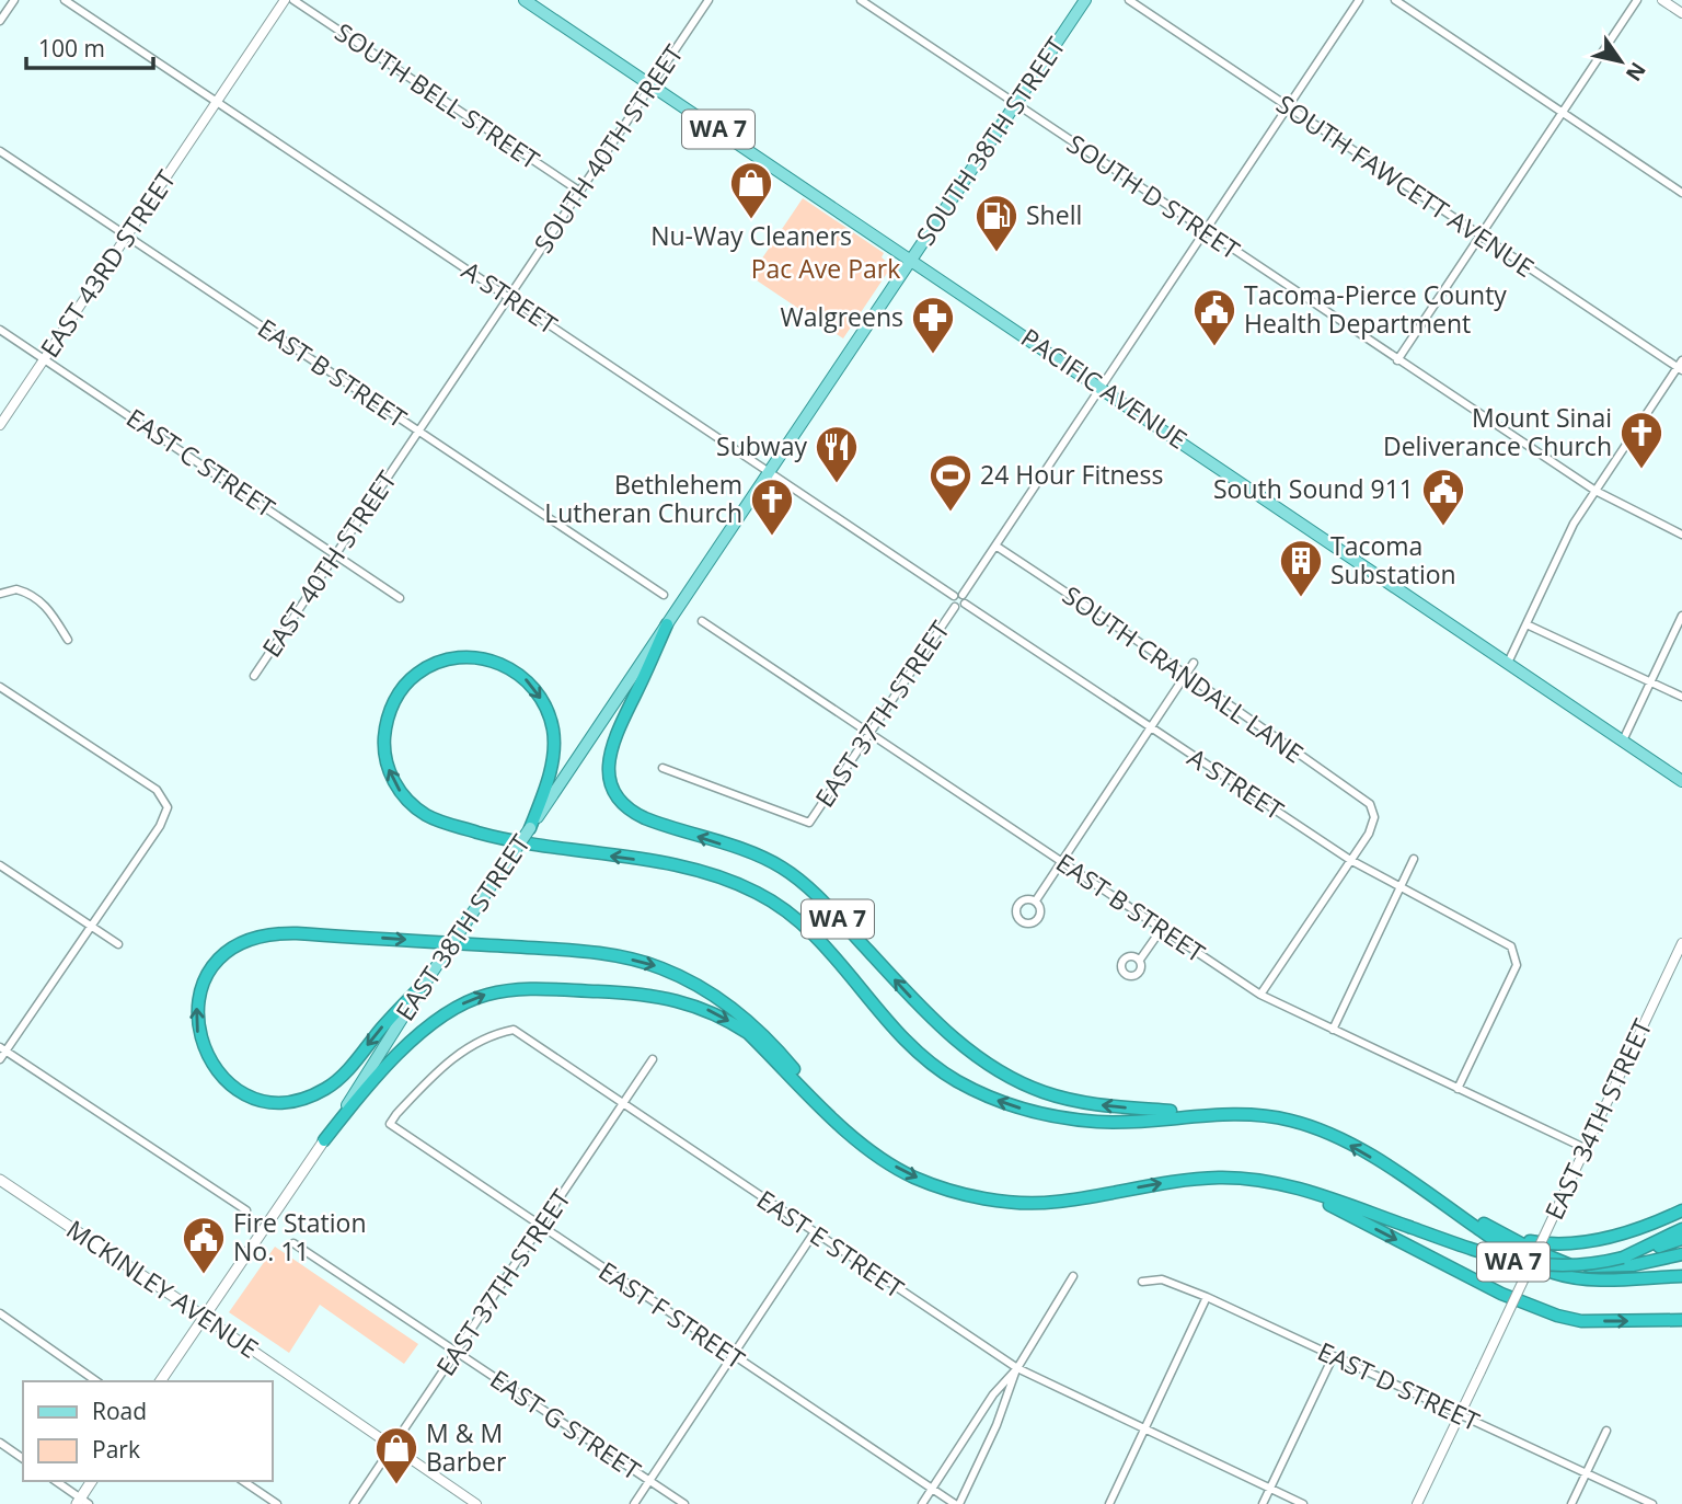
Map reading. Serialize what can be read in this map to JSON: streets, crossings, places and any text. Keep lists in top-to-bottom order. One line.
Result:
{"streets":{"highway":["WA 7"],"main road":["SOUTH 38TH STREET","PACIFIC AVENUE","EAST 38TH STREET","MCKINLEY AVENUE"],"street":["SOUTH BELL STREET","SOUTH 40TH STREET","SOUTH FAWCETT AVENUE","SOUTH D STREET","EAST 43RD STREET","A STREET","EAST B STREET","EAST C STREET","EAST 40TH STREET","SOUTH CRANDALL LANE","EAST 37TH STREET","EAST 34TH STREET","EAST E STREET","EAST F STREET","EAST D STREET","EAST G STREET"]},"crossings":[["SOUTH BELL STREET","SOUTH 40TH STREET"],["WA 7","EAST 38TH STREET"],["SOUTH 38TH STREET","SOUTH D STREET"],["SOUTH 38TH STREET","A STREET"],["SOUTH 38TH STREET","PACIFIC AVENUE"],["SOUTH 38TH STREET","EAST 38TH STREET"],["SOUTH 40TH STREET","A STREET"],["SOUTH 40TH STREET","PACIFIC AVENUE"],["SOUTH 40TH STREET","EAST 40TH STREET"],["EAST 43RD STREET","A STREET"],["EAST 43RD STREET","EAST B STREET"],["EAST 43RD STREET","EAST C STREET"],["A STREET","EAST B STREET"],["A STREET","EAST 40TH STREET"],["A STREET","SOUTH CRANDALL LANE"],["A STREET","EAST 37TH STREET"],["A STREET","EAST 38TH STREET"],["EAST B STREET","EAST 40TH STREET"],["EAST B STREET","EAST 37TH STREET"],["EAST B STREET","EAST 34TH STREET"],["EAST C STREET","EAST 40TH STREET"],["EAST 37TH STREET","EAST E STREET"],["EAST 37TH STREET","MCKINLEY AVENUE"],["EAST 37TH STREET","EAST F STREET"],["EAST 37TH STREET","EAST G STREET"],["EAST 38TH STREET","MCKINLEY AVENUE"],["EAST 34TH STREET","EAST D STREET"],["EAST E STREET","EAST F STREET"]],"parks":["Pac Ave Park"],"places":{"shop":["Nu-Way Cleaners","M & M Barber"],"fuel station":["Shell"],"public building":["Tacoma-Pierce County Health Department","South Sound 911","Fire Station No. 11"],"pharmacy":["Walgreens"],"church":["Mount Sinai Deliverance Church","Bethlehem Lutheran Church"],"restaurant":["Subway"],"sports":["24 Hour Fitness"],"building":["Tacoma Substation"]},"legend":["Road","Park"],"scale_bar":"100 m","north":"bottom right"}
